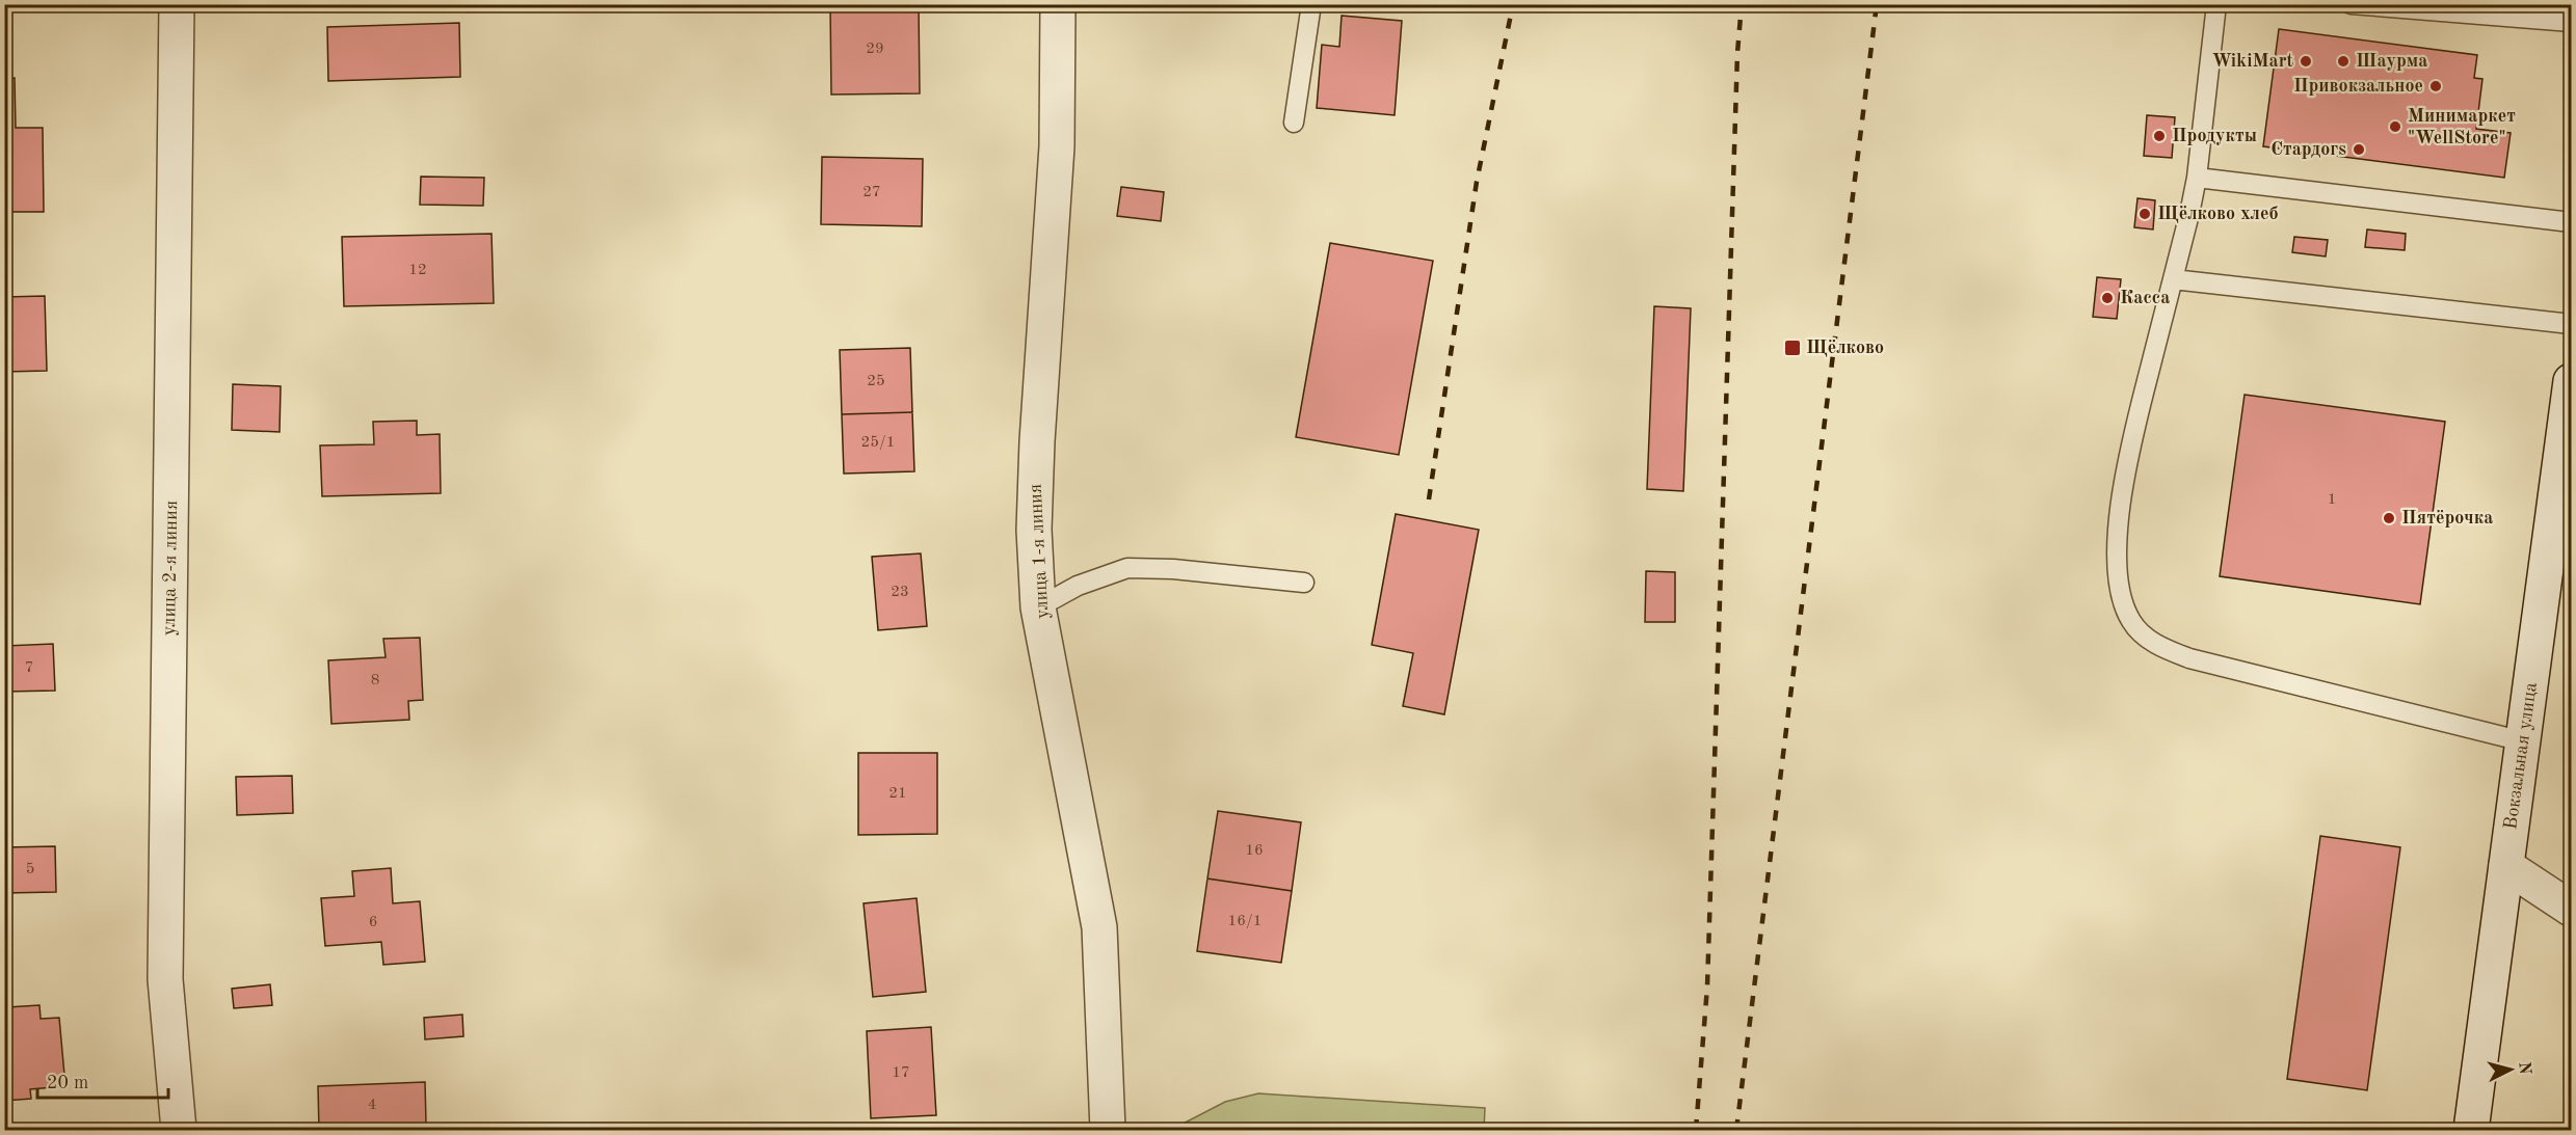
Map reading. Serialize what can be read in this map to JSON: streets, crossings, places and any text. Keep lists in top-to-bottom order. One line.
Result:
{"streets":{"street":["улица 1-я линия","улица 2-я линия","Вокзальная улица"]},"places":{"other":["WikiMart","Шаурма","Привокзальное","Минимаркет \"WellStore\"","Продукты","Стардогs","Щёлково хлеб","Касса","Пятёрочка"],"transit":["Щёлково"]},"house_numbers":["29","27","12","25","25/1","1","23","7","8","21","16","5","16/1","6","17","4"],"scale_bar":"20 m","north":"right"}
